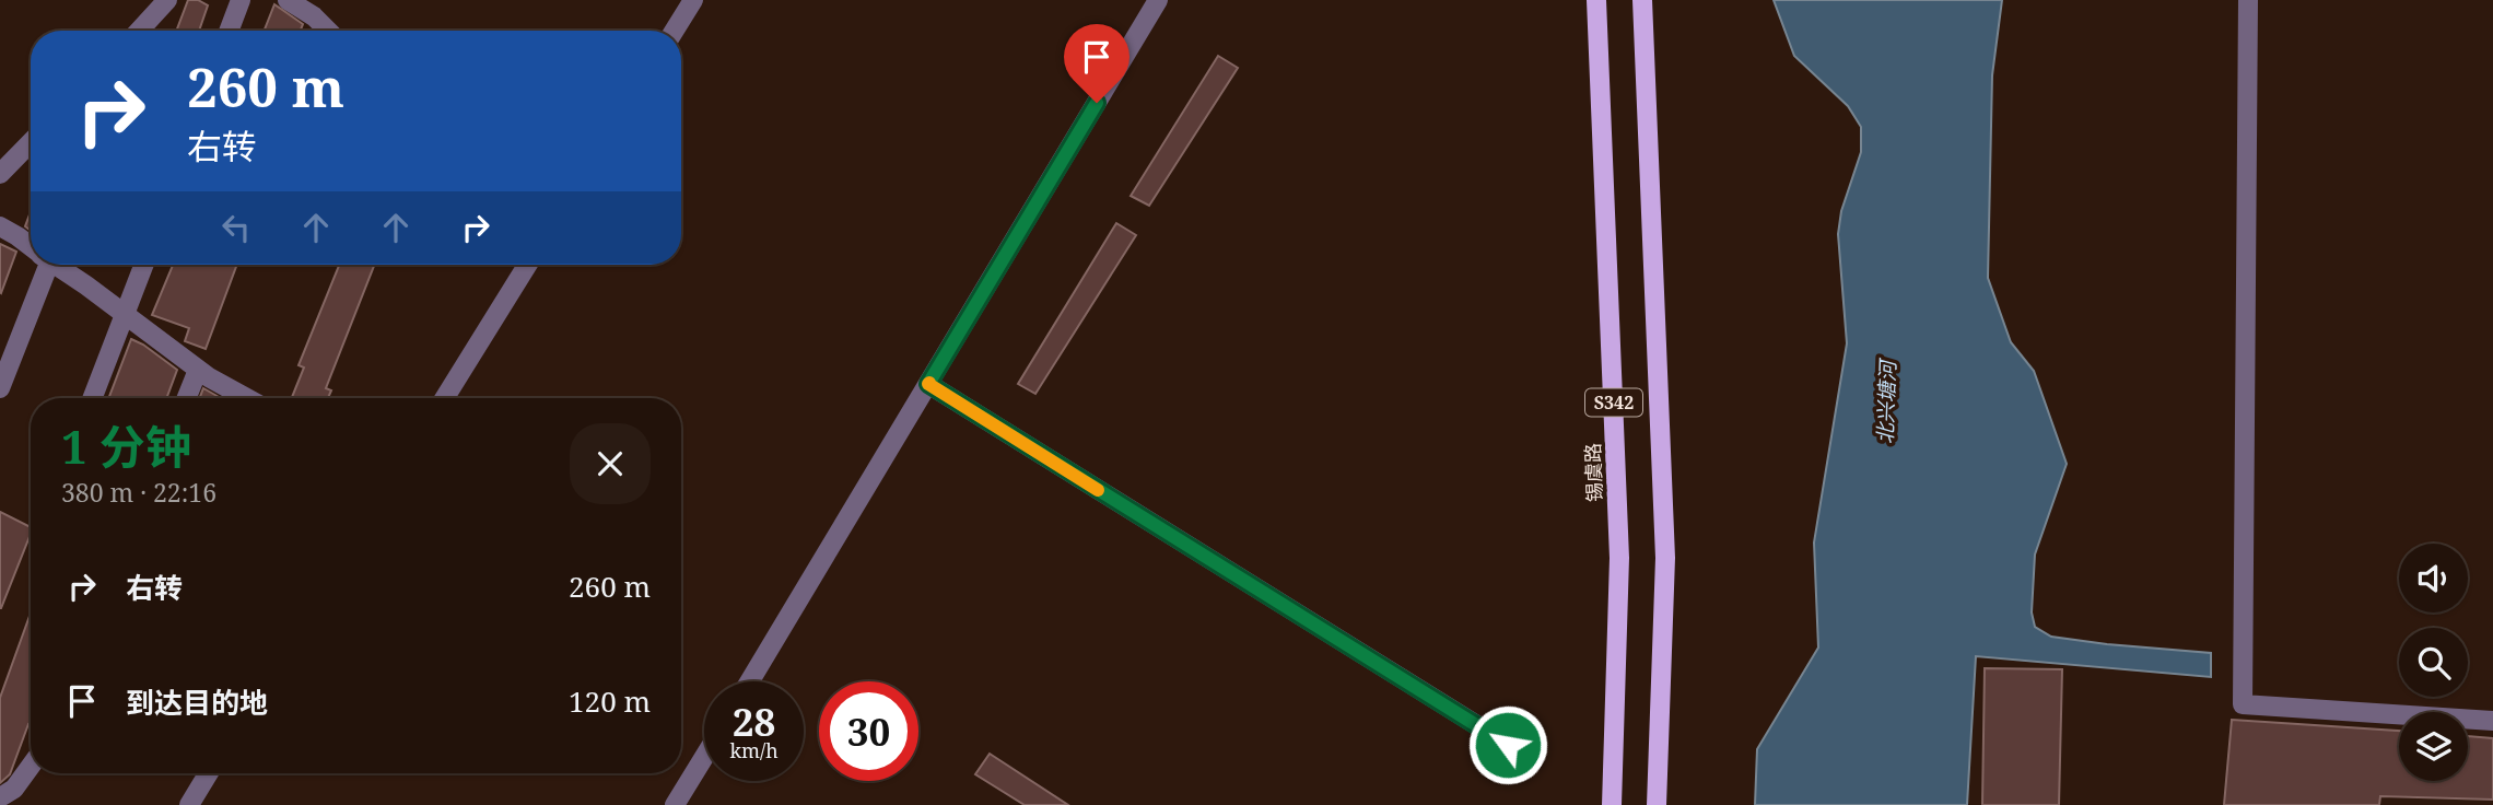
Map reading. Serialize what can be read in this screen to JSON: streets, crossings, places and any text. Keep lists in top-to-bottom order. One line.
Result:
{"streets":{"main road":["S342","锡虞路"]},"water":["北兴塘河"],"page":{"turn":["260 m","右转"],"heading":["1 分钟","380 m · 22:16"],"list":[{"name":"右转","value":"260 m"},{"name":"到达目的地","value":"120 m"}],"speed":"28 km/h","limit":"30"}}
